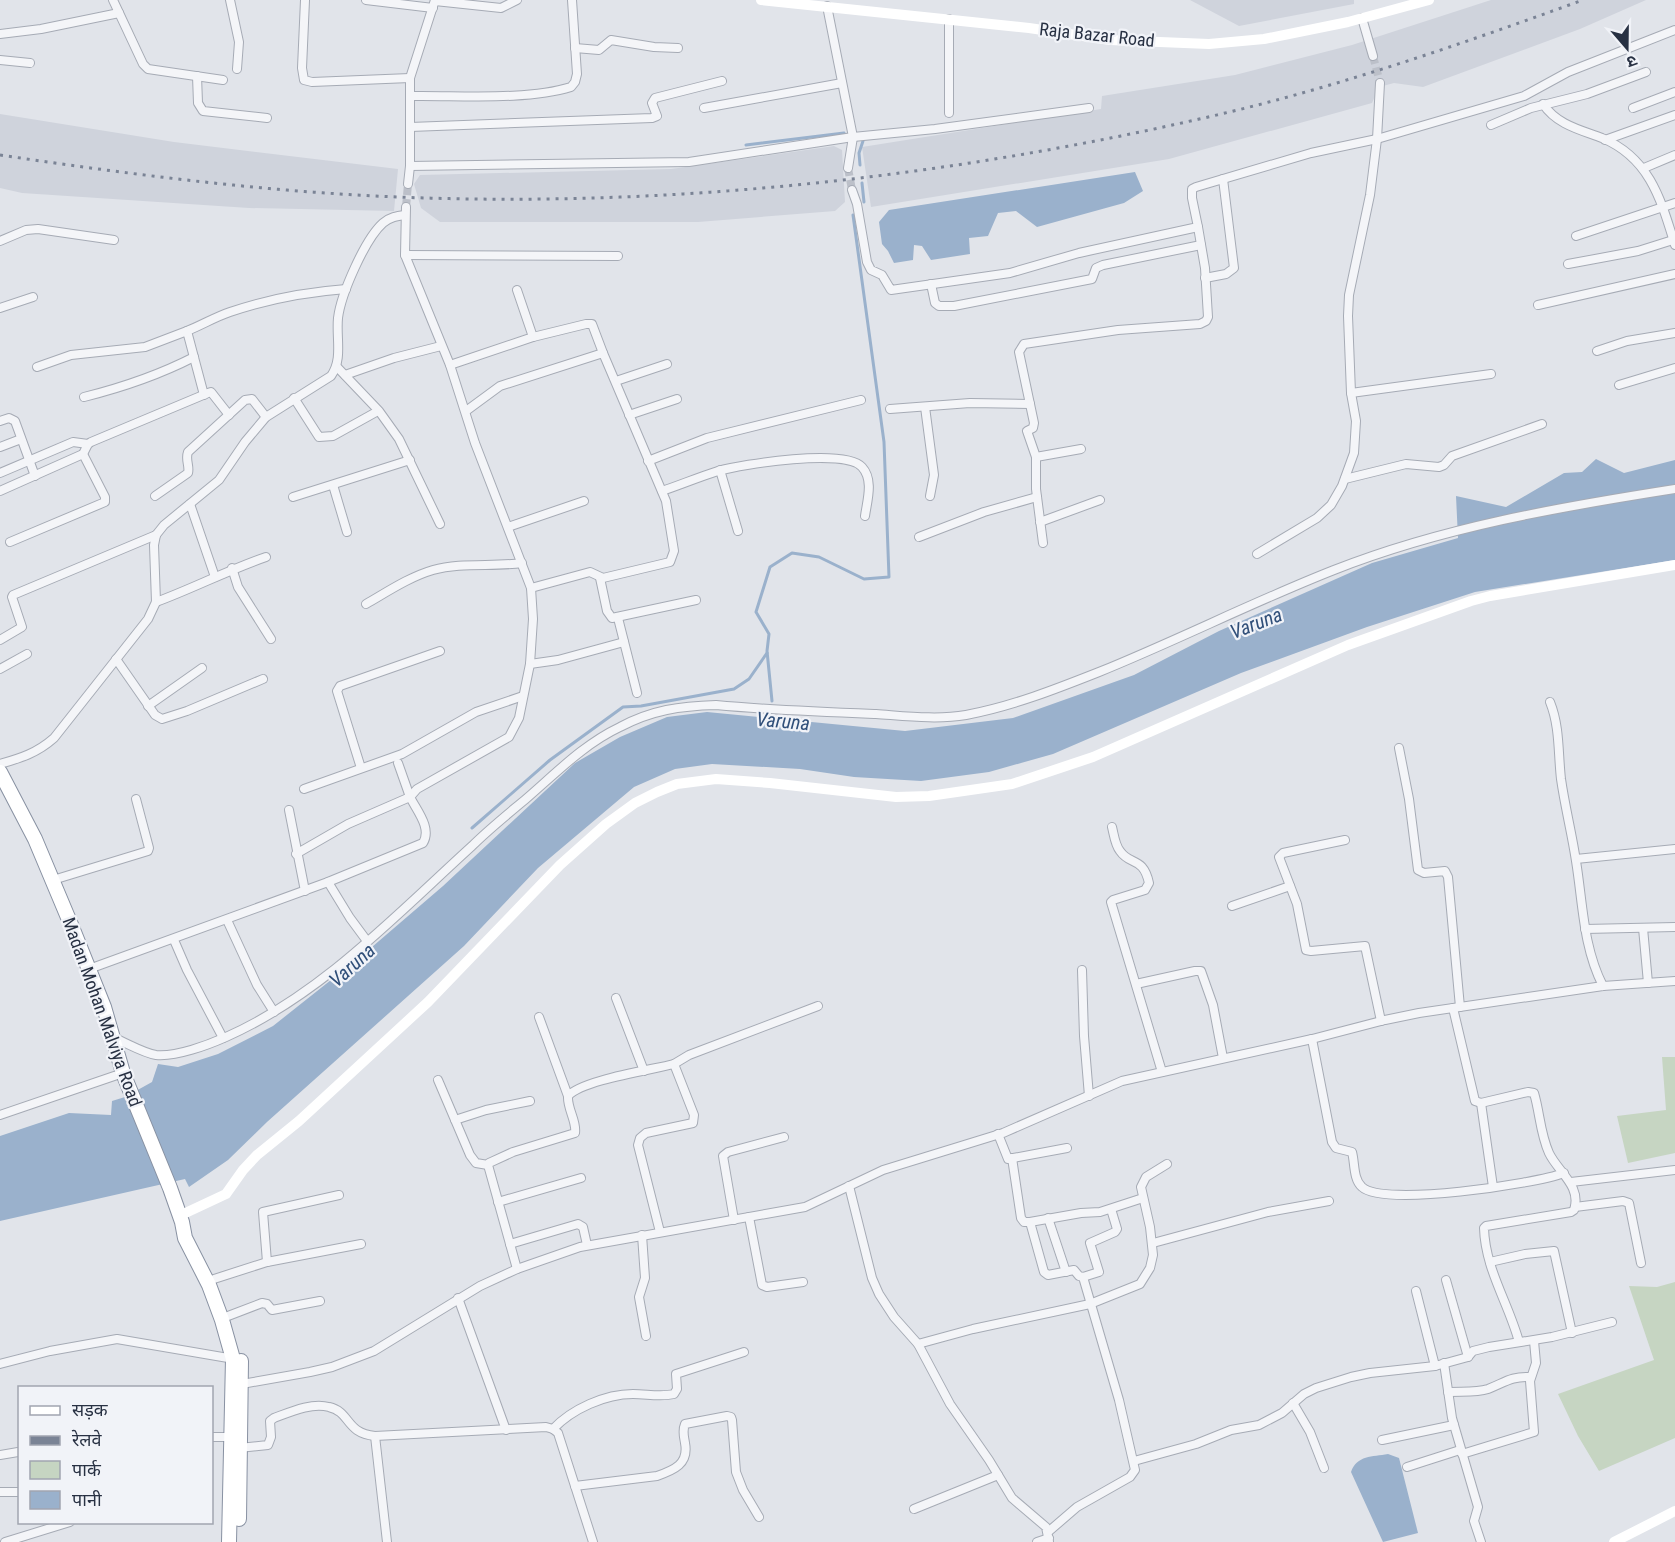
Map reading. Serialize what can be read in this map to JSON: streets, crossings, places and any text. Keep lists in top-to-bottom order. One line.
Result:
{"streets":{"highway":["Madan Mohan Malviya Road"],"street":["Raja Bazar Road"]},"water":["Varuna"],"legend":["सड़क","रेलवे","पार्क","पानी"],"north":"bottom"}
